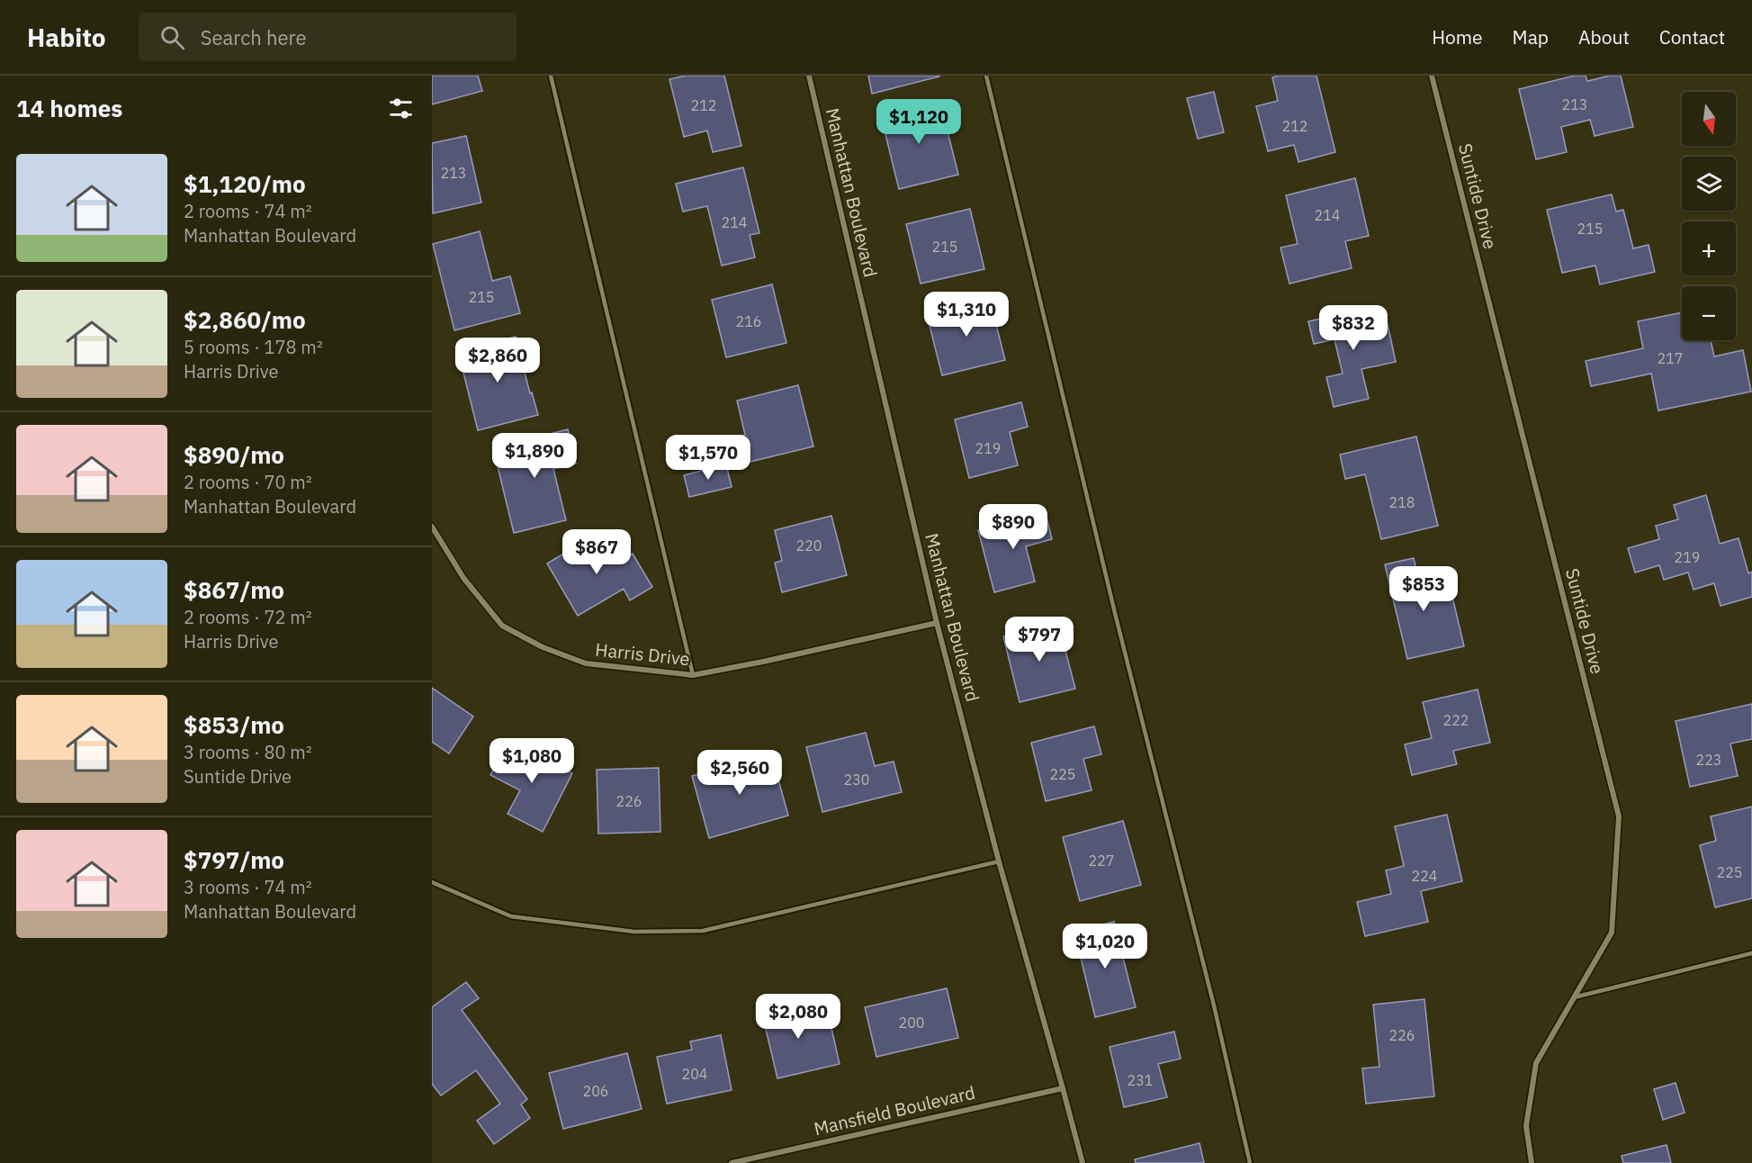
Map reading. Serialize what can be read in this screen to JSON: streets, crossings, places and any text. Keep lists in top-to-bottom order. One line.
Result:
{"streets":{"street":["Manhattan Boulevard","Suntide Drive","Harris Drive","Mansfield Boulevard"]},"crossings":[["Manhattan Boulevard","Harris Drive"],["Manhattan Boulevard","Mansfield Boulevard"]],"house_numbers":["213","212","212","213","214","214","215","215","215","216","217","219","218","220","219","222","223","225","230","226","227","225","224","200","226","204","231","206"],"north":"bottom","page":{"header":"Habito","search":"Search here","nav":["Home","Map","About","Contact"],"heading":"14 homes","map_buttons":["+","−"],"price":["$1,120","$1,310","$832","$2,860","$1,890","$1,570","$890","$867","$853","$797","$1,080","$2,560","$1,020","$2,080"],"list":[{"name":"$1,120/mo","note":"2 rooms · 74 m² · Manhattan Boulevard"},{"name":"$2,860/mo","note":"5 rooms · 178 m² · Harris Drive"},{"name":"$890/mo","note":"2 rooms · 70 m² · Manhattan Boulevard"},{"name":"$867/mo","note":"2 rooms · 72 m² · Harris Drive"},{"name":"$853/mo","note":"3 rooms · 80 m² · Suntide Drive"},{"name":"$797/mo","note":"3 rooms · 74 m² · Manhattan Boulevard"}]}}
